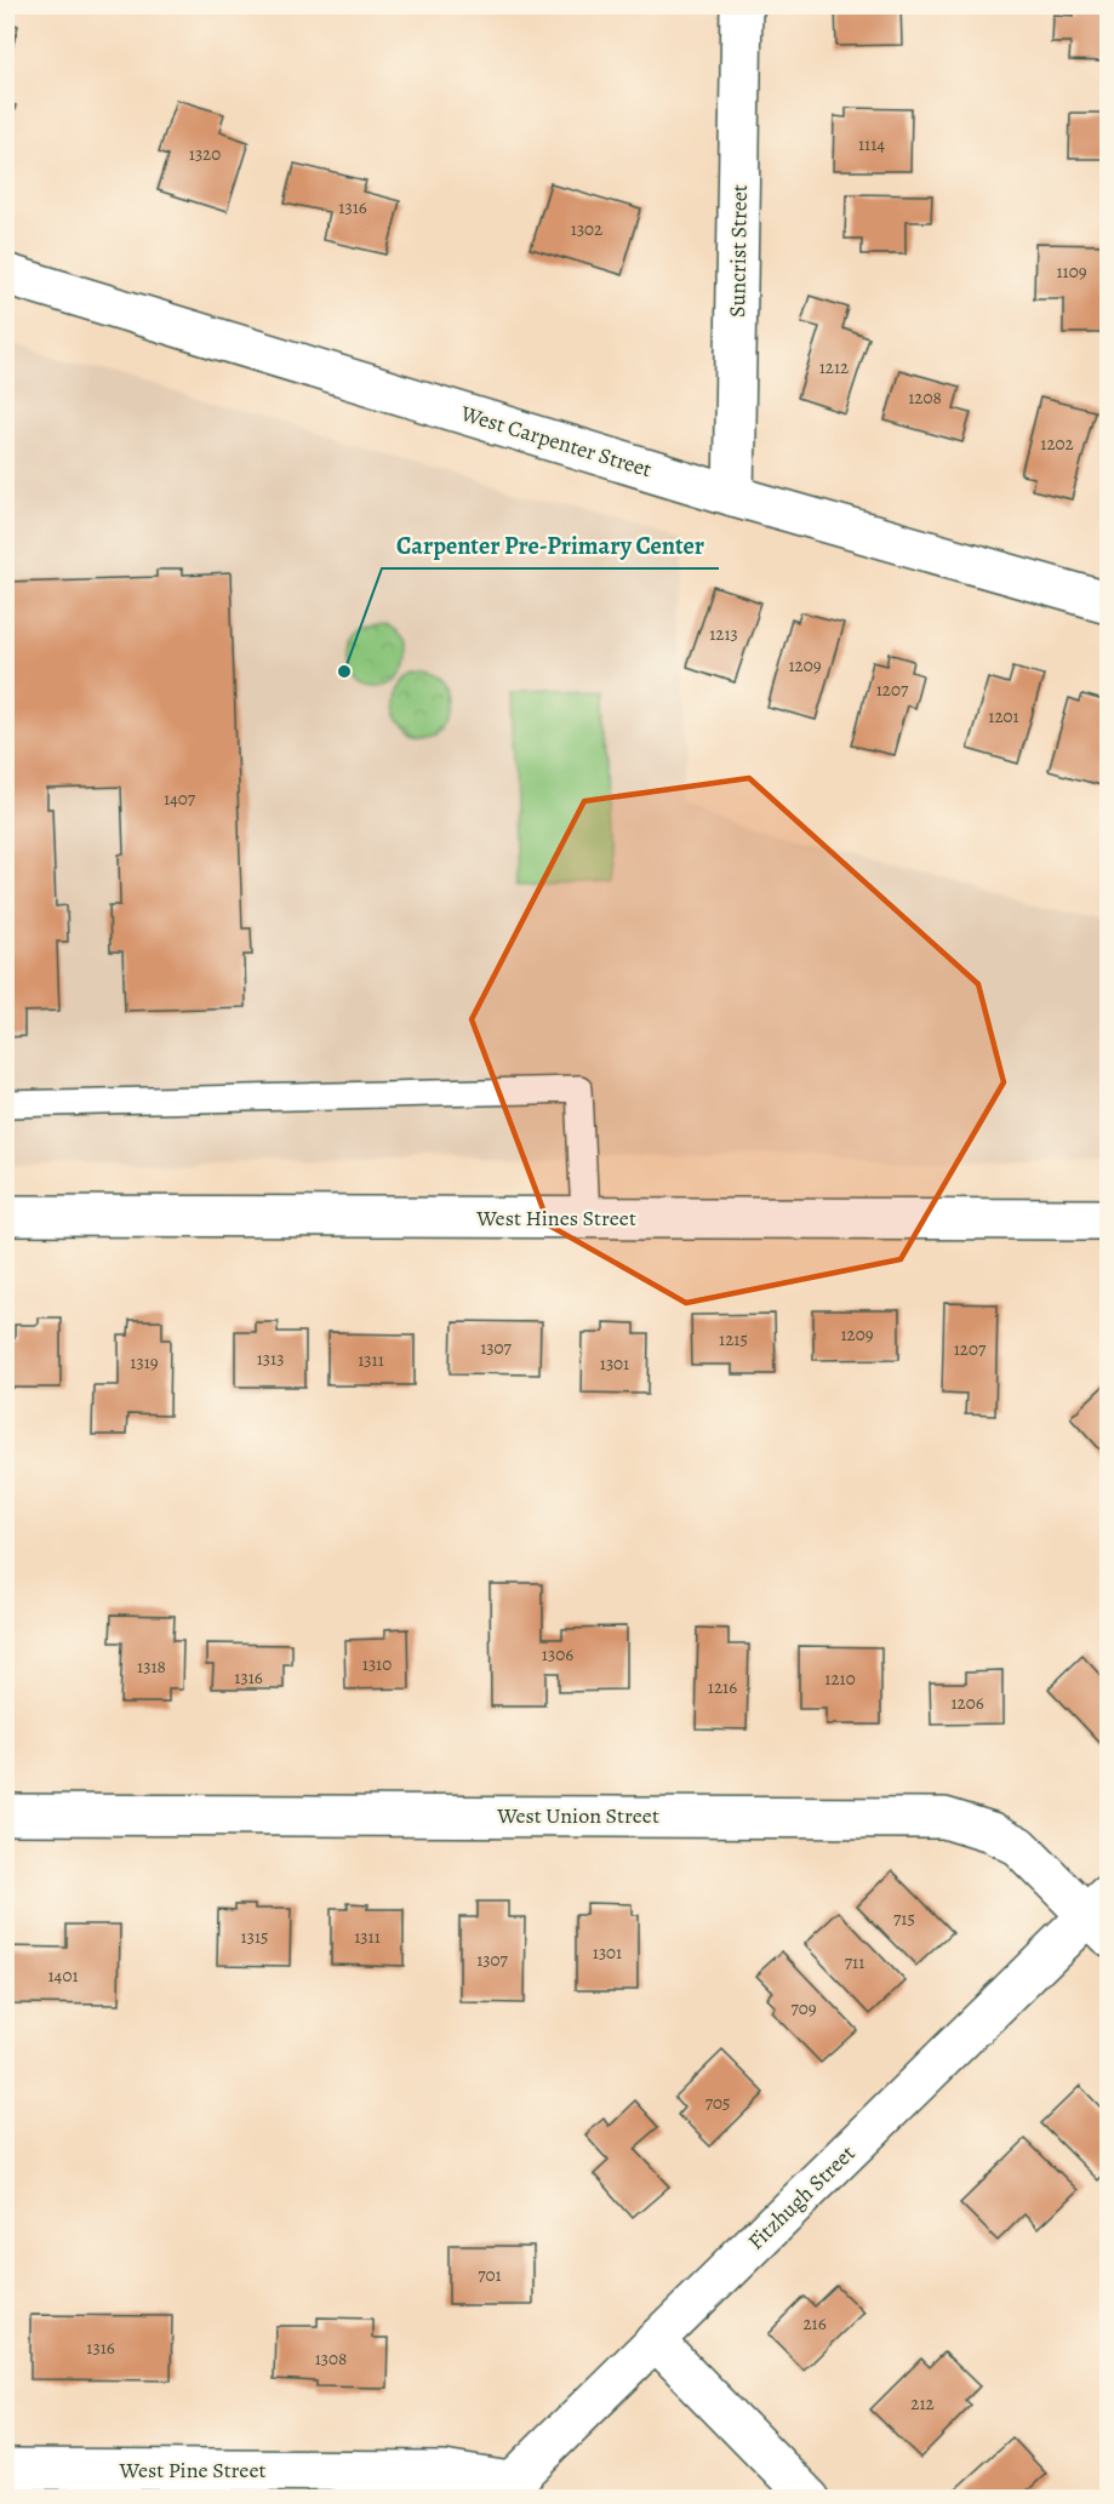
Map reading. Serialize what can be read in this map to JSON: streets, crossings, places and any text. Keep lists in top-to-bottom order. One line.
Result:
{"streets":{"street":["Suncrist Street","West Carpenter Street","West Hines Street","West Union Street","Fitzhugh Street","West Pine Street"]},"crossings":[["Suncrist Street","West Carpenter Street"],["West Union Street","Fitzhugh Street"],["Fitzhugh Street","West Pine Street"]],"places":["Carpenter Pre-Primary Center"],"house_numbers":["1114","1320","1316","1302","1109","1212","1208","1202","1213","1209","1207","1201","1407","1209","1215","1307","1207","1313","1311","1319","1301","1306","1310","1318","1316","1210","1216","1206","715","1315","1311","1301","1307","711","1401","709","705","701","216","1316","1308","212"]}
